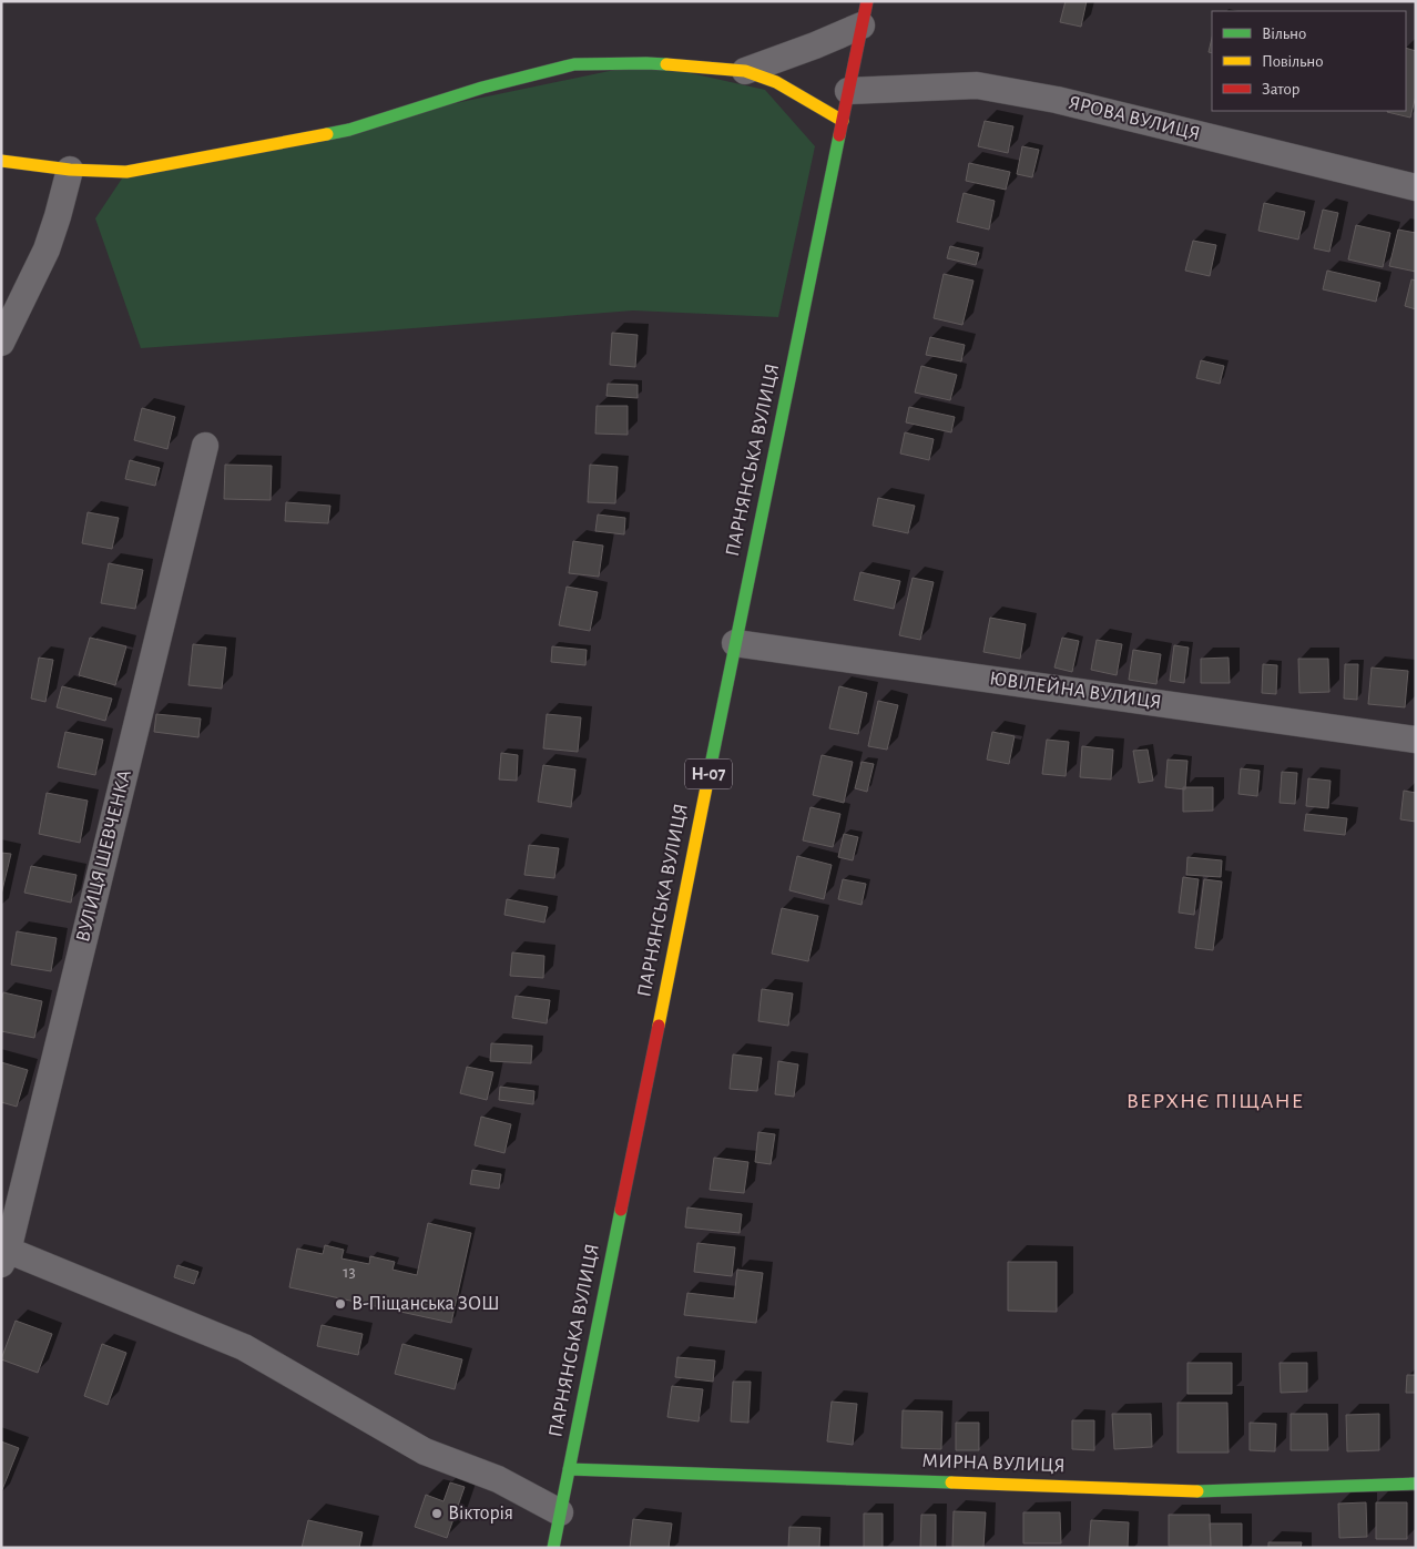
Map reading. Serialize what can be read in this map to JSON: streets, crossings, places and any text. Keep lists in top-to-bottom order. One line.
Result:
{"streets":{"street":["ЯРОВА ВУЛИЦЯ","ПАРНЯНСЬКА ВУЛИЦЯ","ЮВІЛЕЙНА ВУЛИЦЯ","Н-07","ВУЛИЦЯ ШЕВЧЕНКА","МИРНА ВУЛИЦЯ"]},"crossings":[["ЯРОВА ВУЛИЦЯ","ПАРНЯНСЬКА ВУЛИЦЯ"],["ПАРНЯНСЬКА ВУЛИЦЯ","ЮВІЛЕЙНА ВУЛИЦЯ"],["ПАРНЯНСЬКА ВУЛИЦЯ","МИРНА ВУЛИЦЯ"]],"districts":["ВЕРХНЄ ПІЩАНЕ"],"places":["В-Піщанська ЗОШ","Вікторія"],"house_numbers":["13"],"legend":["Вільно","Повільно","Затор"]}
